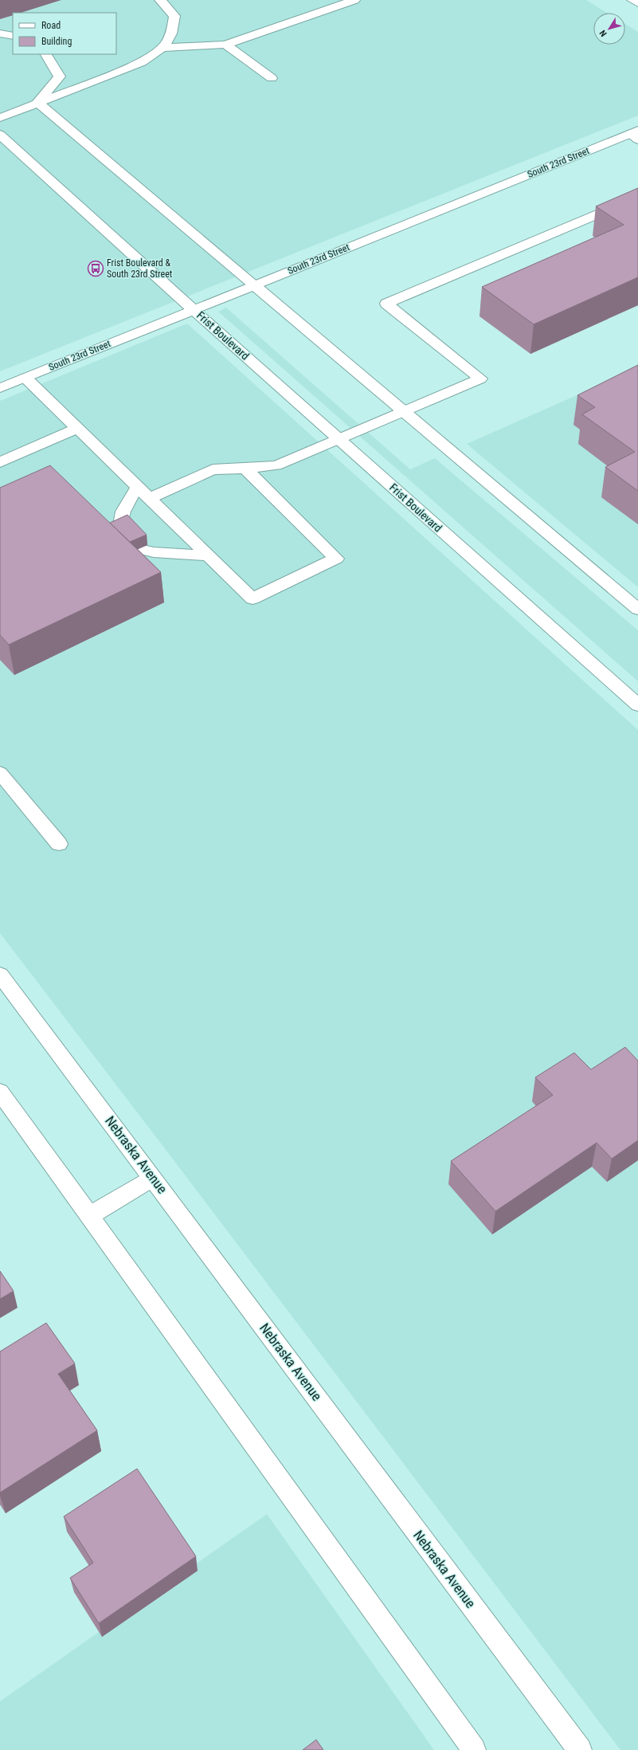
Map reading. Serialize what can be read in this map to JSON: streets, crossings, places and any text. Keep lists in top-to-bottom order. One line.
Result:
{"streets":{"street":["South 23rd Street","Frist Boulevard","Nebraska Avenue"]},"crossings":[["South 23rd Street","Frist Boulevard"]],"places":{"bus stop":["Frist Boulevard & South 23rd Street"]},"legend":["Road","Building"],"north":"bottom left"}
